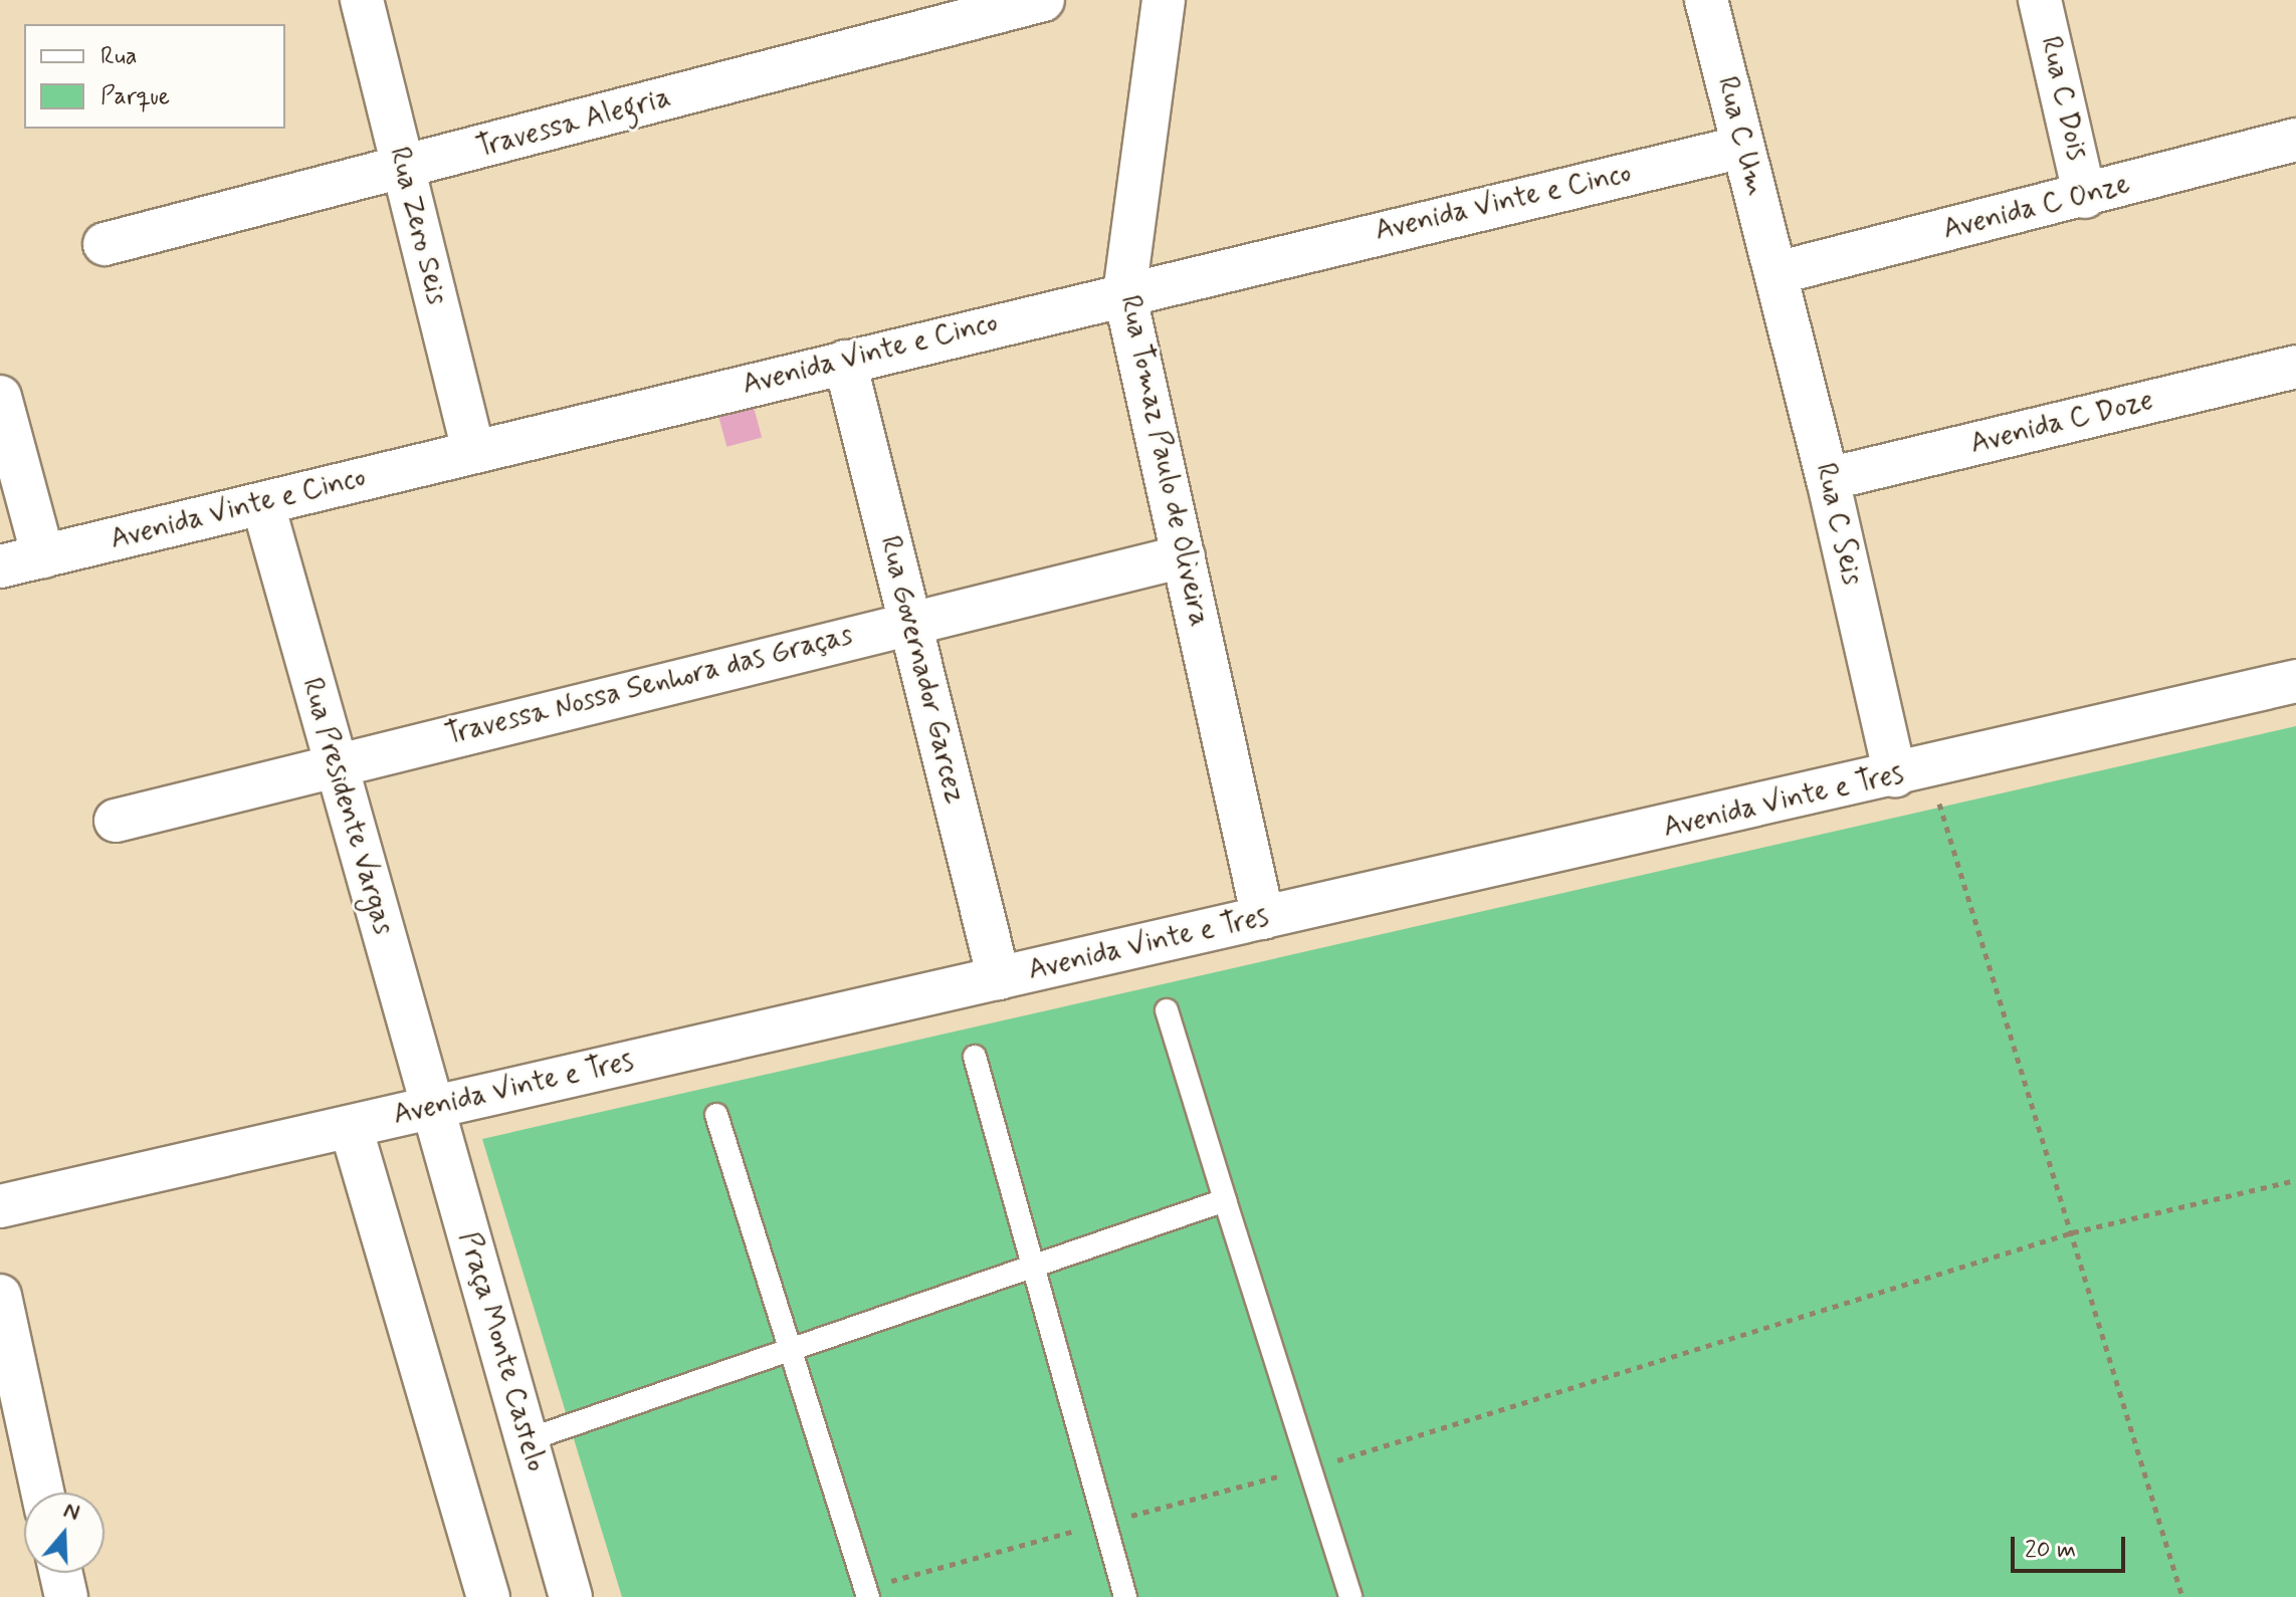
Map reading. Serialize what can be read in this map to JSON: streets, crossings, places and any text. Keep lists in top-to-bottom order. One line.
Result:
{"streets":{"street":["Rua C Dois","Travessa Alegria","Rua C Um","Avenida Vinte e Cinco","Avenida C Onze","Rua Zero Seis","Avenida C Doze","Rua Tomaz Paulo de Oliveira","Rua C Seis","Rua Governador Garcez","Travessa Nossa Senhora das Graças","Avenida Vinte e Tres","Rua Presidente Vargas","Praça Monte Castelo"]},"crossings":[["Rua C Dois","Avenida C Onze"],["Travessa Alegria","Rua Zero Seis"],["Rua C Um","Avenida Vinte e Cinco"],["Rua C Um","Avenida C Onze"],["Rua C Um","Rua C Seis"],["Avenida Vinte e Cinco","Rua Zero Seis"],["Avenida Vinte e Cinco","Rua Tomaz Paulo de Oliveira"],["Avenida Vinte e Cinco","Rua Governador Garcez"],["Avenida Vinte e Cinco","Rua Presidente Vargas"],["Avenida C Onze","Rua C Seis"],["Avenida C Doze","Rua C Seis"],["Rua Tomaz Paulo de Oliveira","Travessa Nossa Senhora das Graças"],["Rua Tomaz Paulo de Oliveira","Avenida Vinte e Tres"],["Rua C Seis","Avenida Vinte e Tres"],["Rua Governador Garcez","Travessa Nossa Senhora das Graças"],["Rua Governador Garcez","Avenida Vinte e Tres"],["Travessa Nossa Senhora das Graças","Rua Presidente Vargas"],["Avenida Vinte e Tres","Rua Presidente Vargas"],["Avenida Vinte e Tres","Praça Monte Castelo"],["Rua Presidente Vargas","Praça Monte Castelo"]],"legend":["Rua","Parque"],"scale_bar":"20 m","north":"top"}
